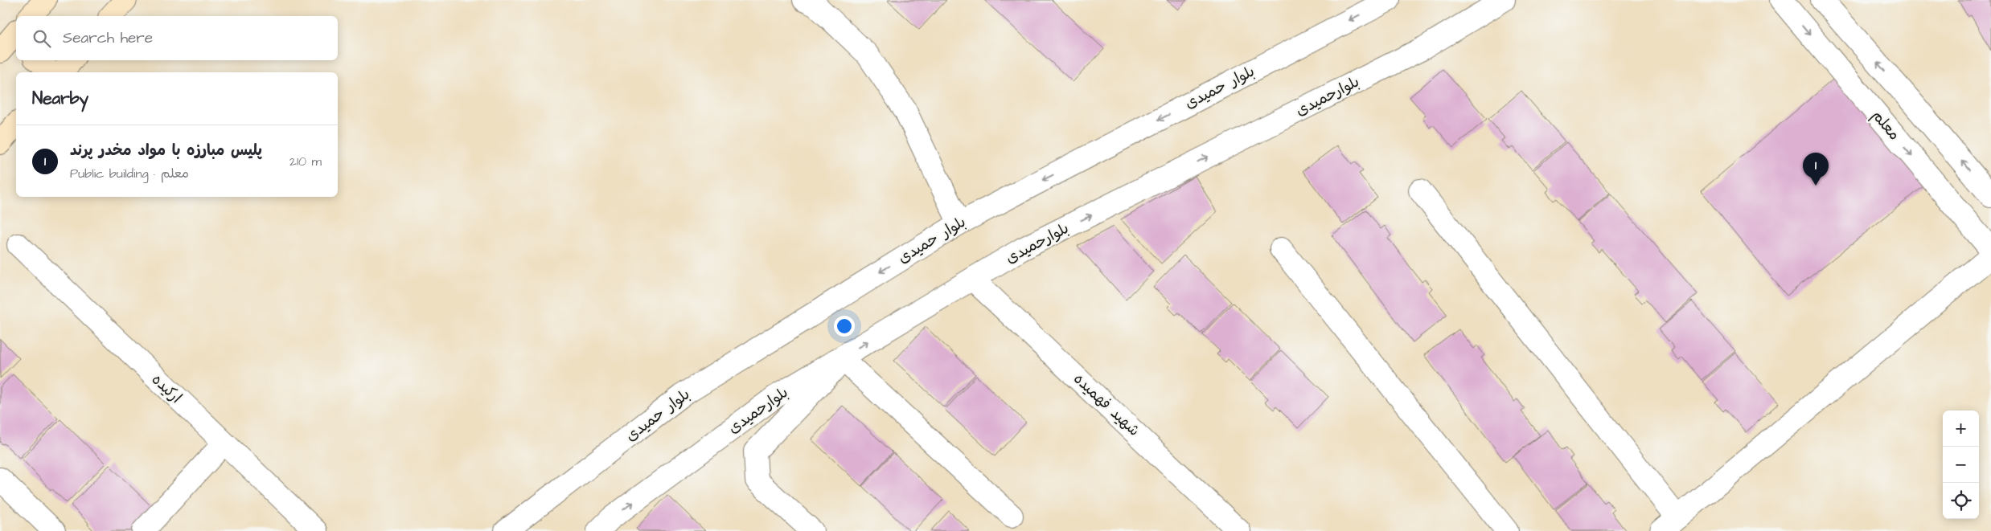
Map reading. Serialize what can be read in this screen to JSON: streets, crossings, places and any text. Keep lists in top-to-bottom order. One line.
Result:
{"streets":{"street":["بلوار حمیدی","بلوارحمیدی","معلم","ارکیده","شهید فهمیده"]},"crossings":[["بلوارحمیدی","شهید فهمیده"]],"one_way":["بلوار حمیدی","بلوارحمیدی"],"page":{"search":"Search here","heading":"Nearby","list":[{"mark":"1","name":"پلیس مبارزه با مواد مخدر پرند","note":"Public building · معلم","value":"210 m"}],"pins":"1","map_buttons":["+","−"]}}
